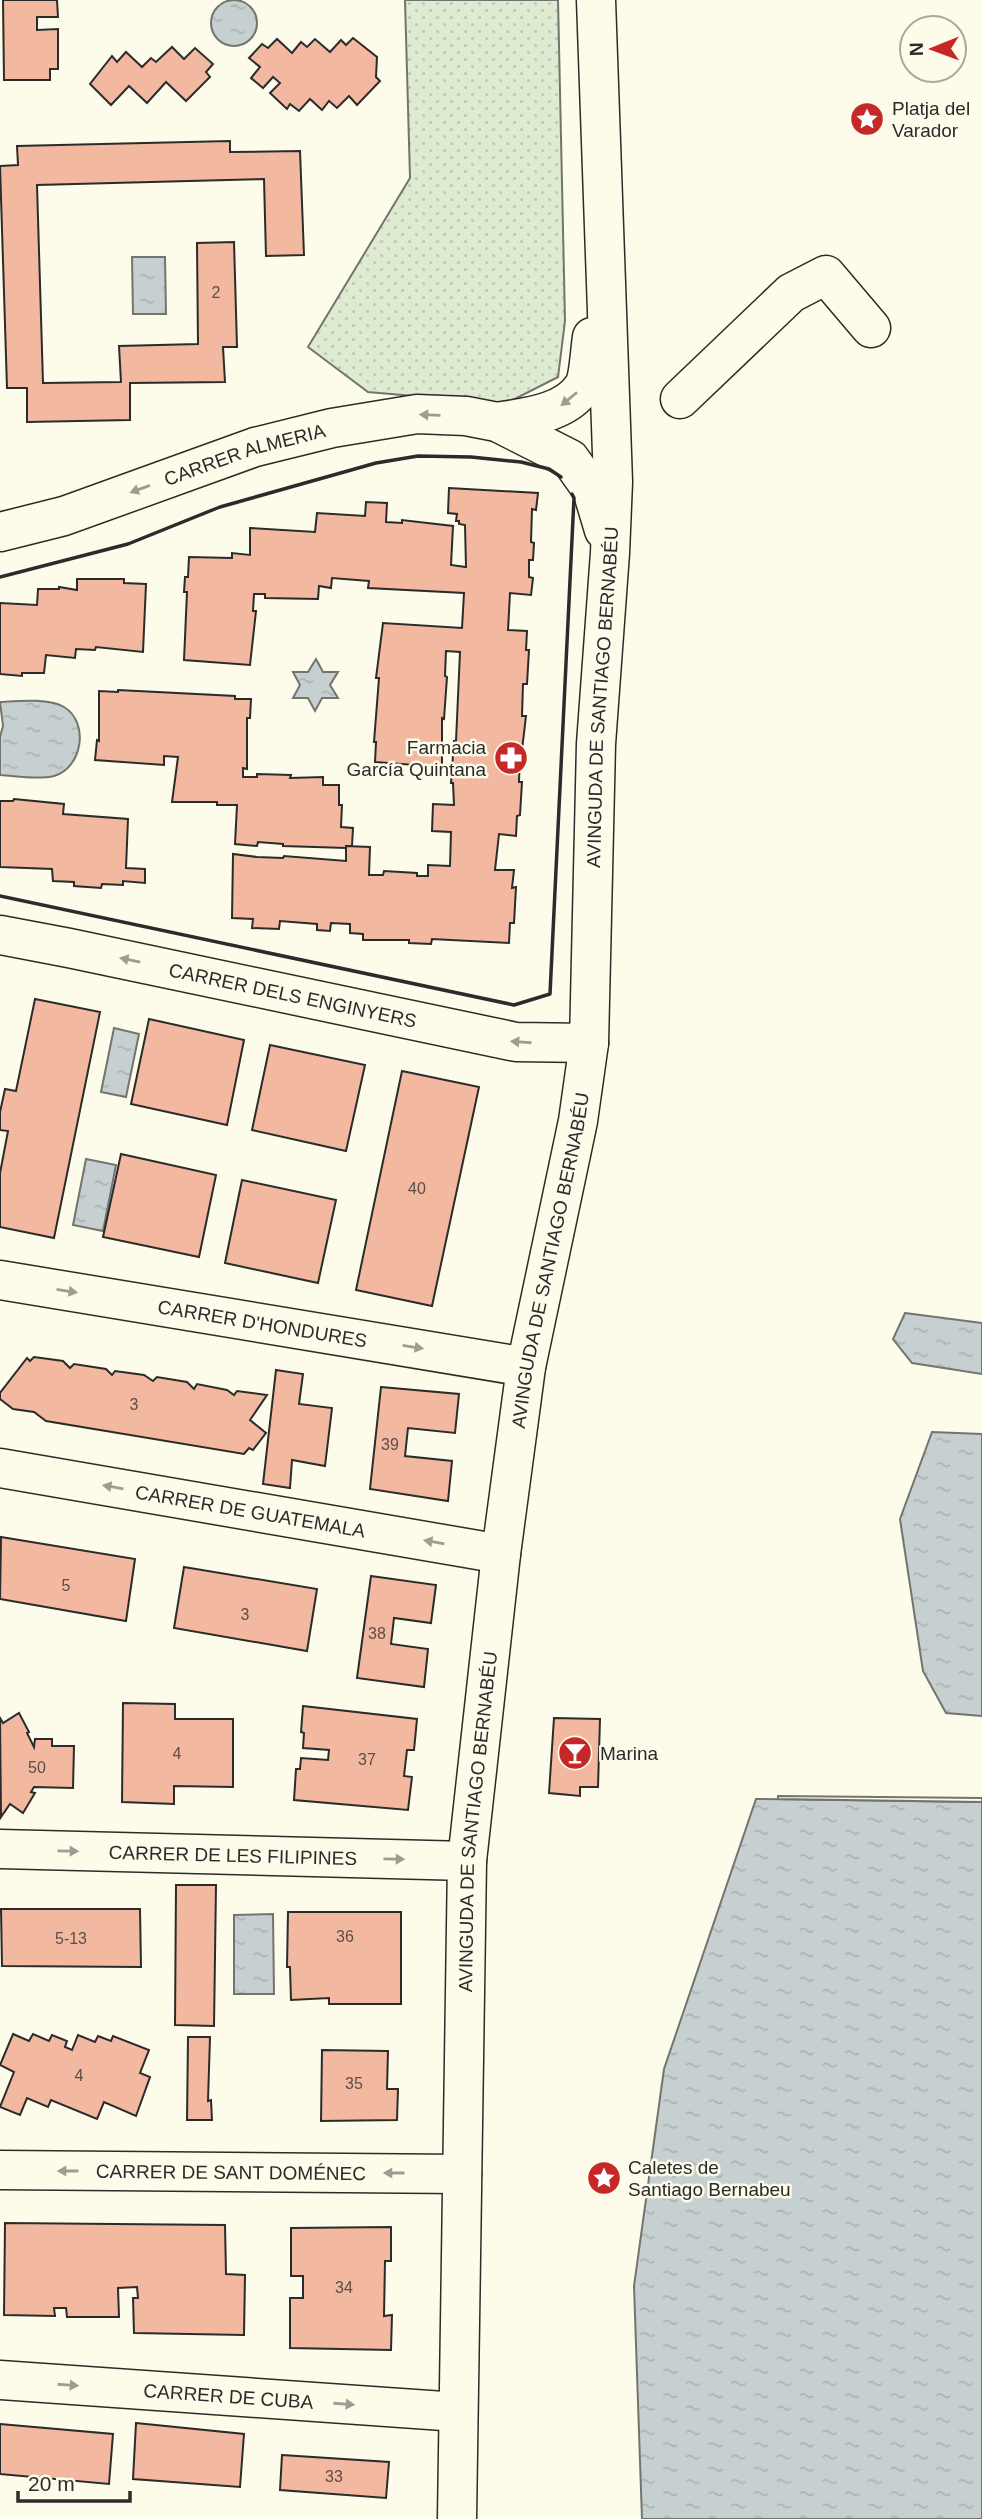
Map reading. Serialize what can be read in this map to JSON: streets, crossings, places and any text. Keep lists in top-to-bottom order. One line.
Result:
{"streets":{"street":["CARRER ALMERIA","AVINGUDA DE SANTIAGO BERNABÉU","CARRER DELS ENGINYERS","CARRER D'HONDURES","CARRER DE GUATEMALA","CARRER DE LES FILIPINES","CARRER DE SANT DOMÉNEC","CARRER DE CUBA"]},"crossings":[["AVINGUDA DE SANTIAGO BERNABÉU","CARRER DELS ENGINYERS"],["AVINGUDA DE SANTIAGO BERNABÉU","CARRER D'HONDURES"],["AVINGUDA DE SANTIAGO BERNABÉU","CARRER DE GUATEMALA"],["AVINGUDA DE SANTIAGO BERNABÉU","CARRER DE LES FILIPINES"],["AVINGUDA DE SANTIAGO BERNABÉU","CARRER DE SANT DOMÉNEC"],["AVINGUDA DE SANTIAGO BERNABÉU","CARRER DE CUBA"]],"one_way":["CARRER ALMERIA","CARRER DELS ENGINYERS","CARRER D'HONDURES","CARRER DE GUATEMALA","CARRER DE LES FILIPINES","CARRER DE SANT DOMÉNEC","CARRER DE CUBA"],"places":{"place":["Platja del Varador","Caletes de Santiago Bernabeu"],"pharmacy":["Farmacia García Quintana"],"bar":["Marina"]},"house_numbers":["2","40","3","39","5","3","38","4","37","50","36","5-13","4","35","34","33"],"scale_bar":"20 m","north":"left"}
